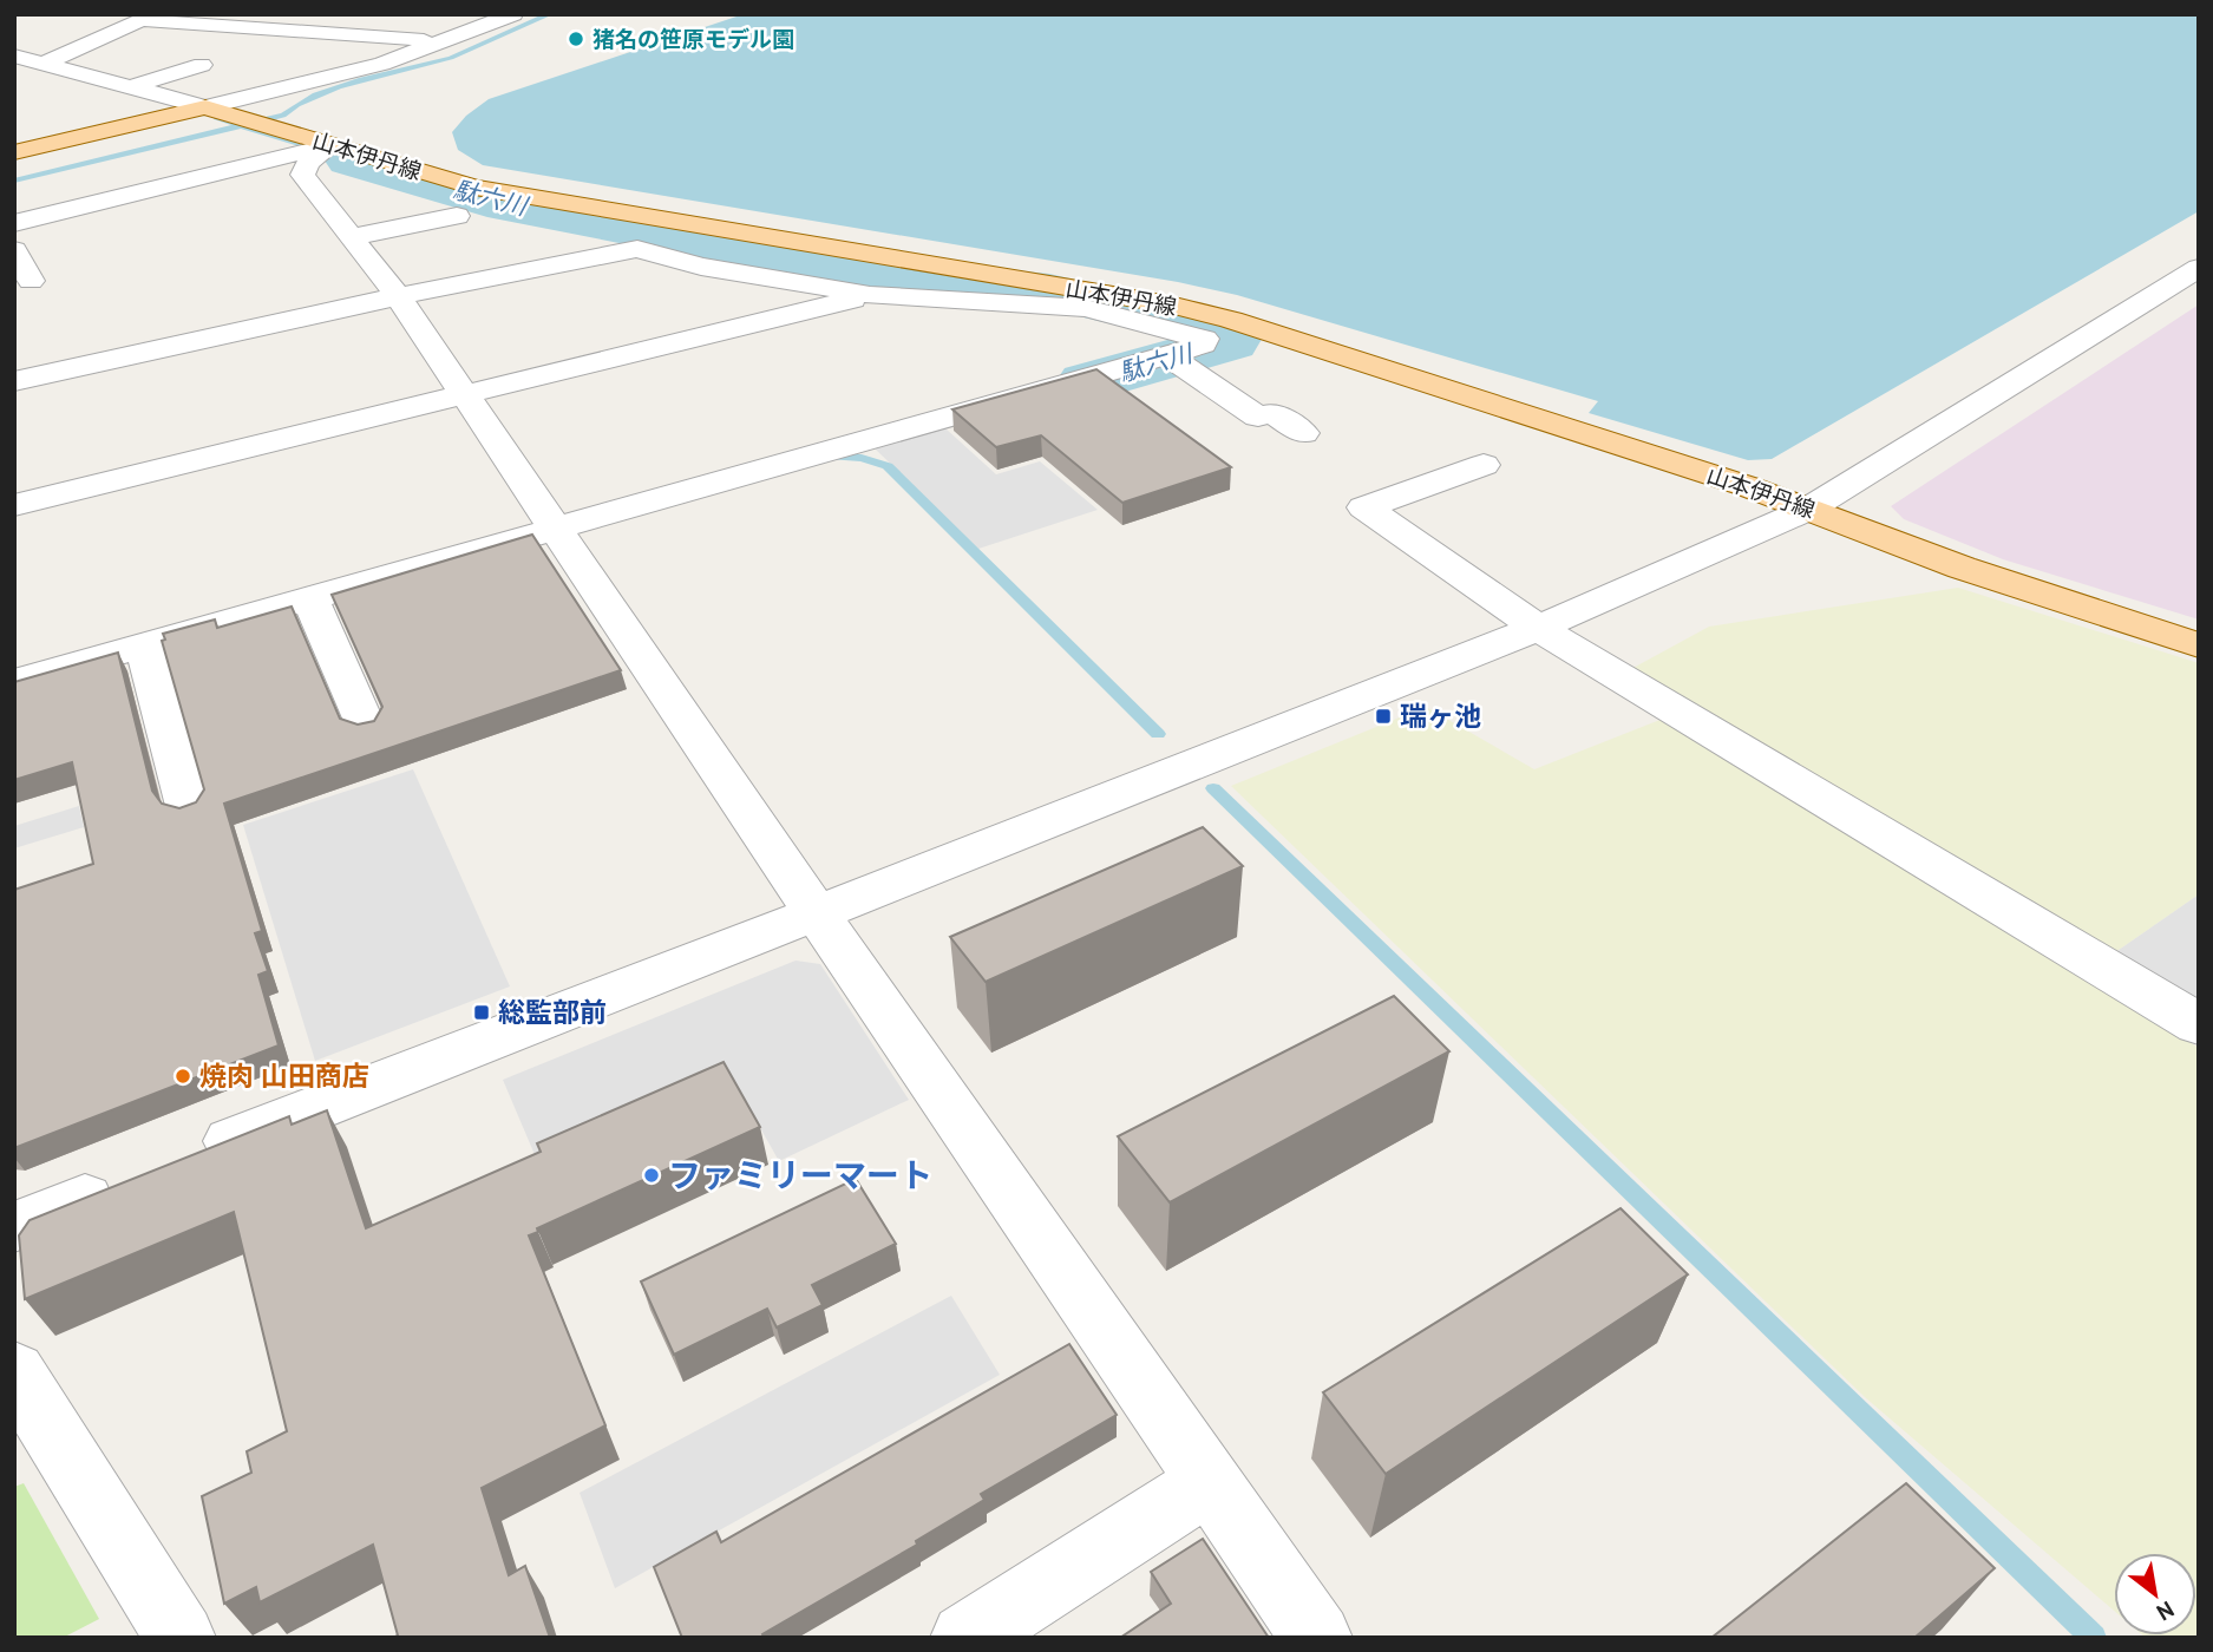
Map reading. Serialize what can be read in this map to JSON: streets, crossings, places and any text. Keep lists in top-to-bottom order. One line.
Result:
{"streets":{"main road":["山本伊丹線"]},"water":["駄六川"],"places":{"other":["猪名の笹原モデル園","焼肉 山田商店","ファミリーマート"],"transit":["瑞ヶ池","総監部前"]},"north":"bottom right"}
